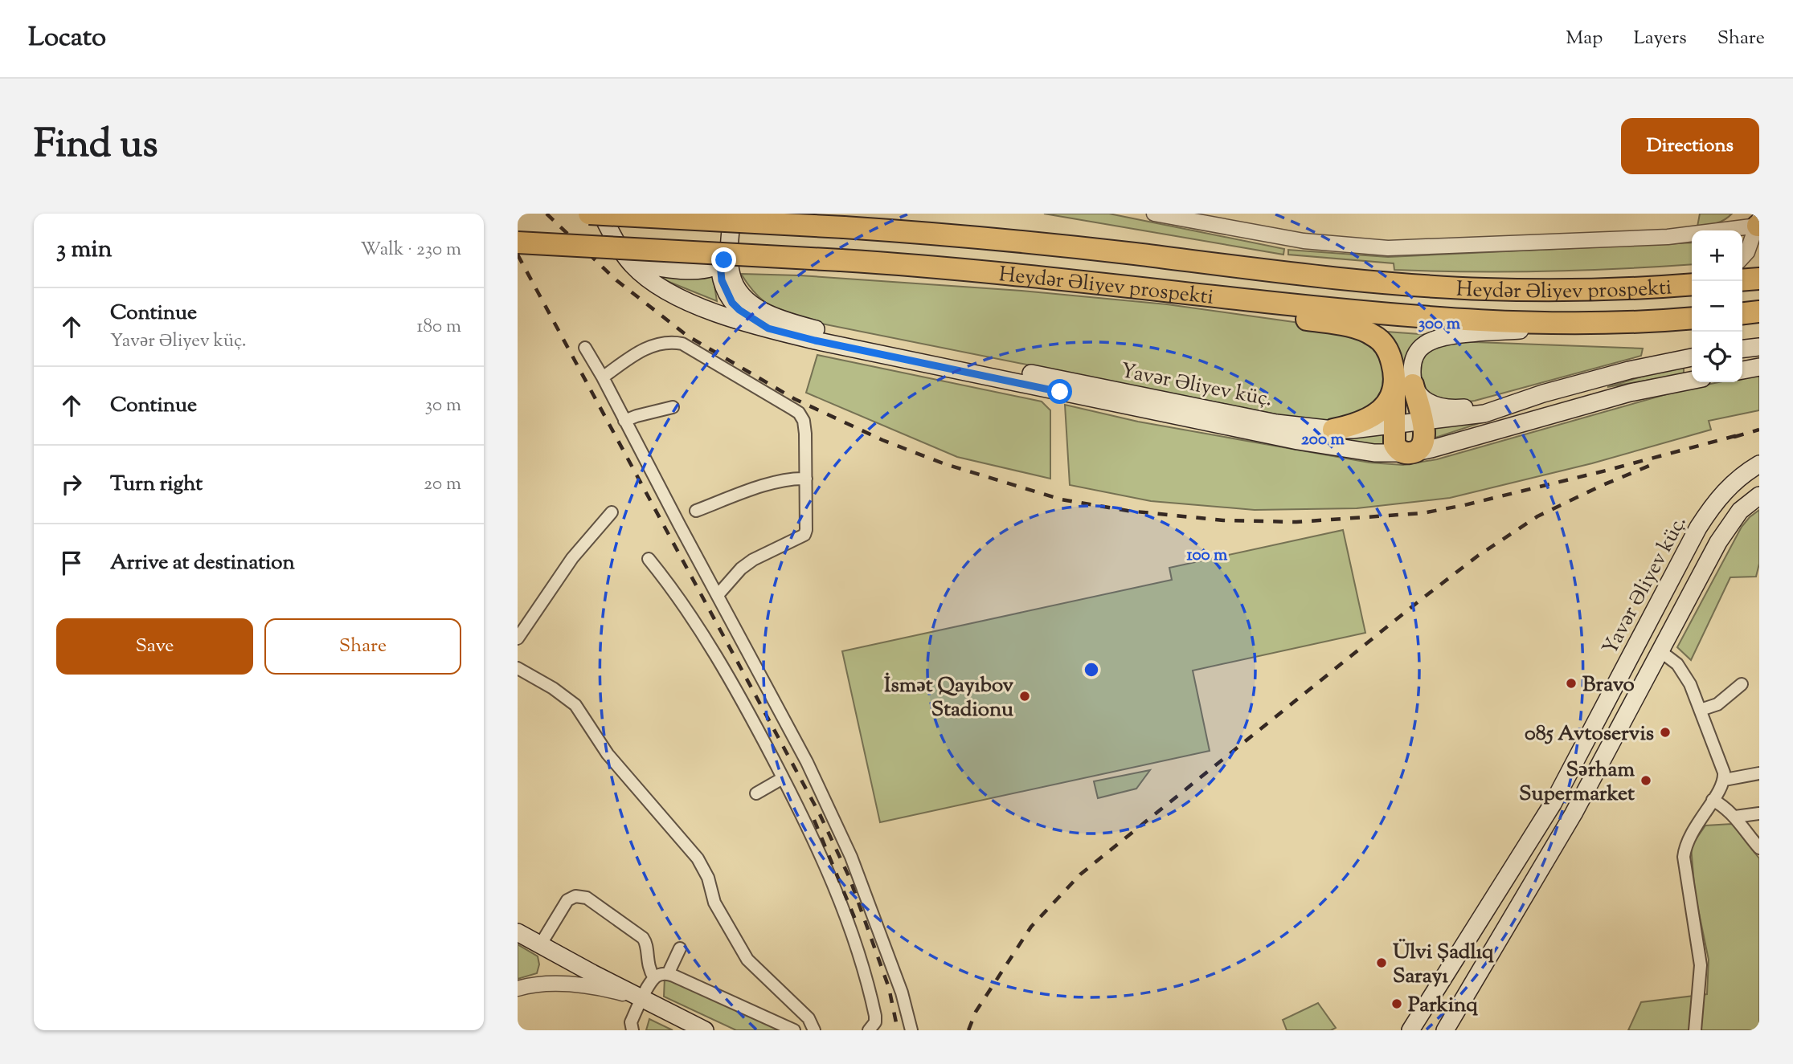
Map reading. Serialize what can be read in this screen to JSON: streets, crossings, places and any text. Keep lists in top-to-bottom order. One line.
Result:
{"streets":{"highway":["Heydər Əliyev prospekti"],"main road":["Yavər Əliyev küç."]},"places":["Bravo","İsmət Qayıbov Stadionu","085 Avtoservis","Sərham Supermarket","Ülvi Şadlıq Sarayı","Parkinq"],"page":{"header":"Locato","nav":["Map","Layers","Share"],"title":"Find us","buttons":["Directions",["Save","Share"]],"heading":["3 min","Walk · 230 m"],"map_buttons":["+","−"],"list":[["Continue","Yavər Əliyev küç.","180 m"],["Continue","30 m"],["Turn right","20 m"],"Arrive at destination"]},"rings":["300 m","200 m","100 m"]}
